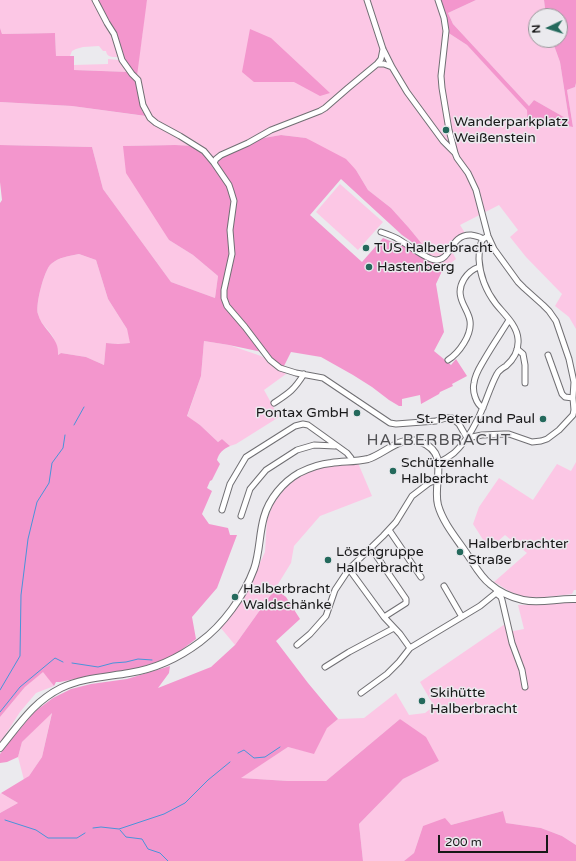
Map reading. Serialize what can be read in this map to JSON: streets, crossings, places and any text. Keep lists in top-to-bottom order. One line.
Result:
{"districts":["HALBERBRACHT"],"places":["Wanderparkplatz Weißenstein","TUS Halberbracht","Hastenberg","Pontax GmbH","St. Peter und Paul","Schützenhalle Halberbracht","Halberbrachter Straße","Löschgruppe Halberbracht","Halberbracht Waldschänke","Skihütte Halberbracht"],"scale_bar":"200 m","north":"left"}
